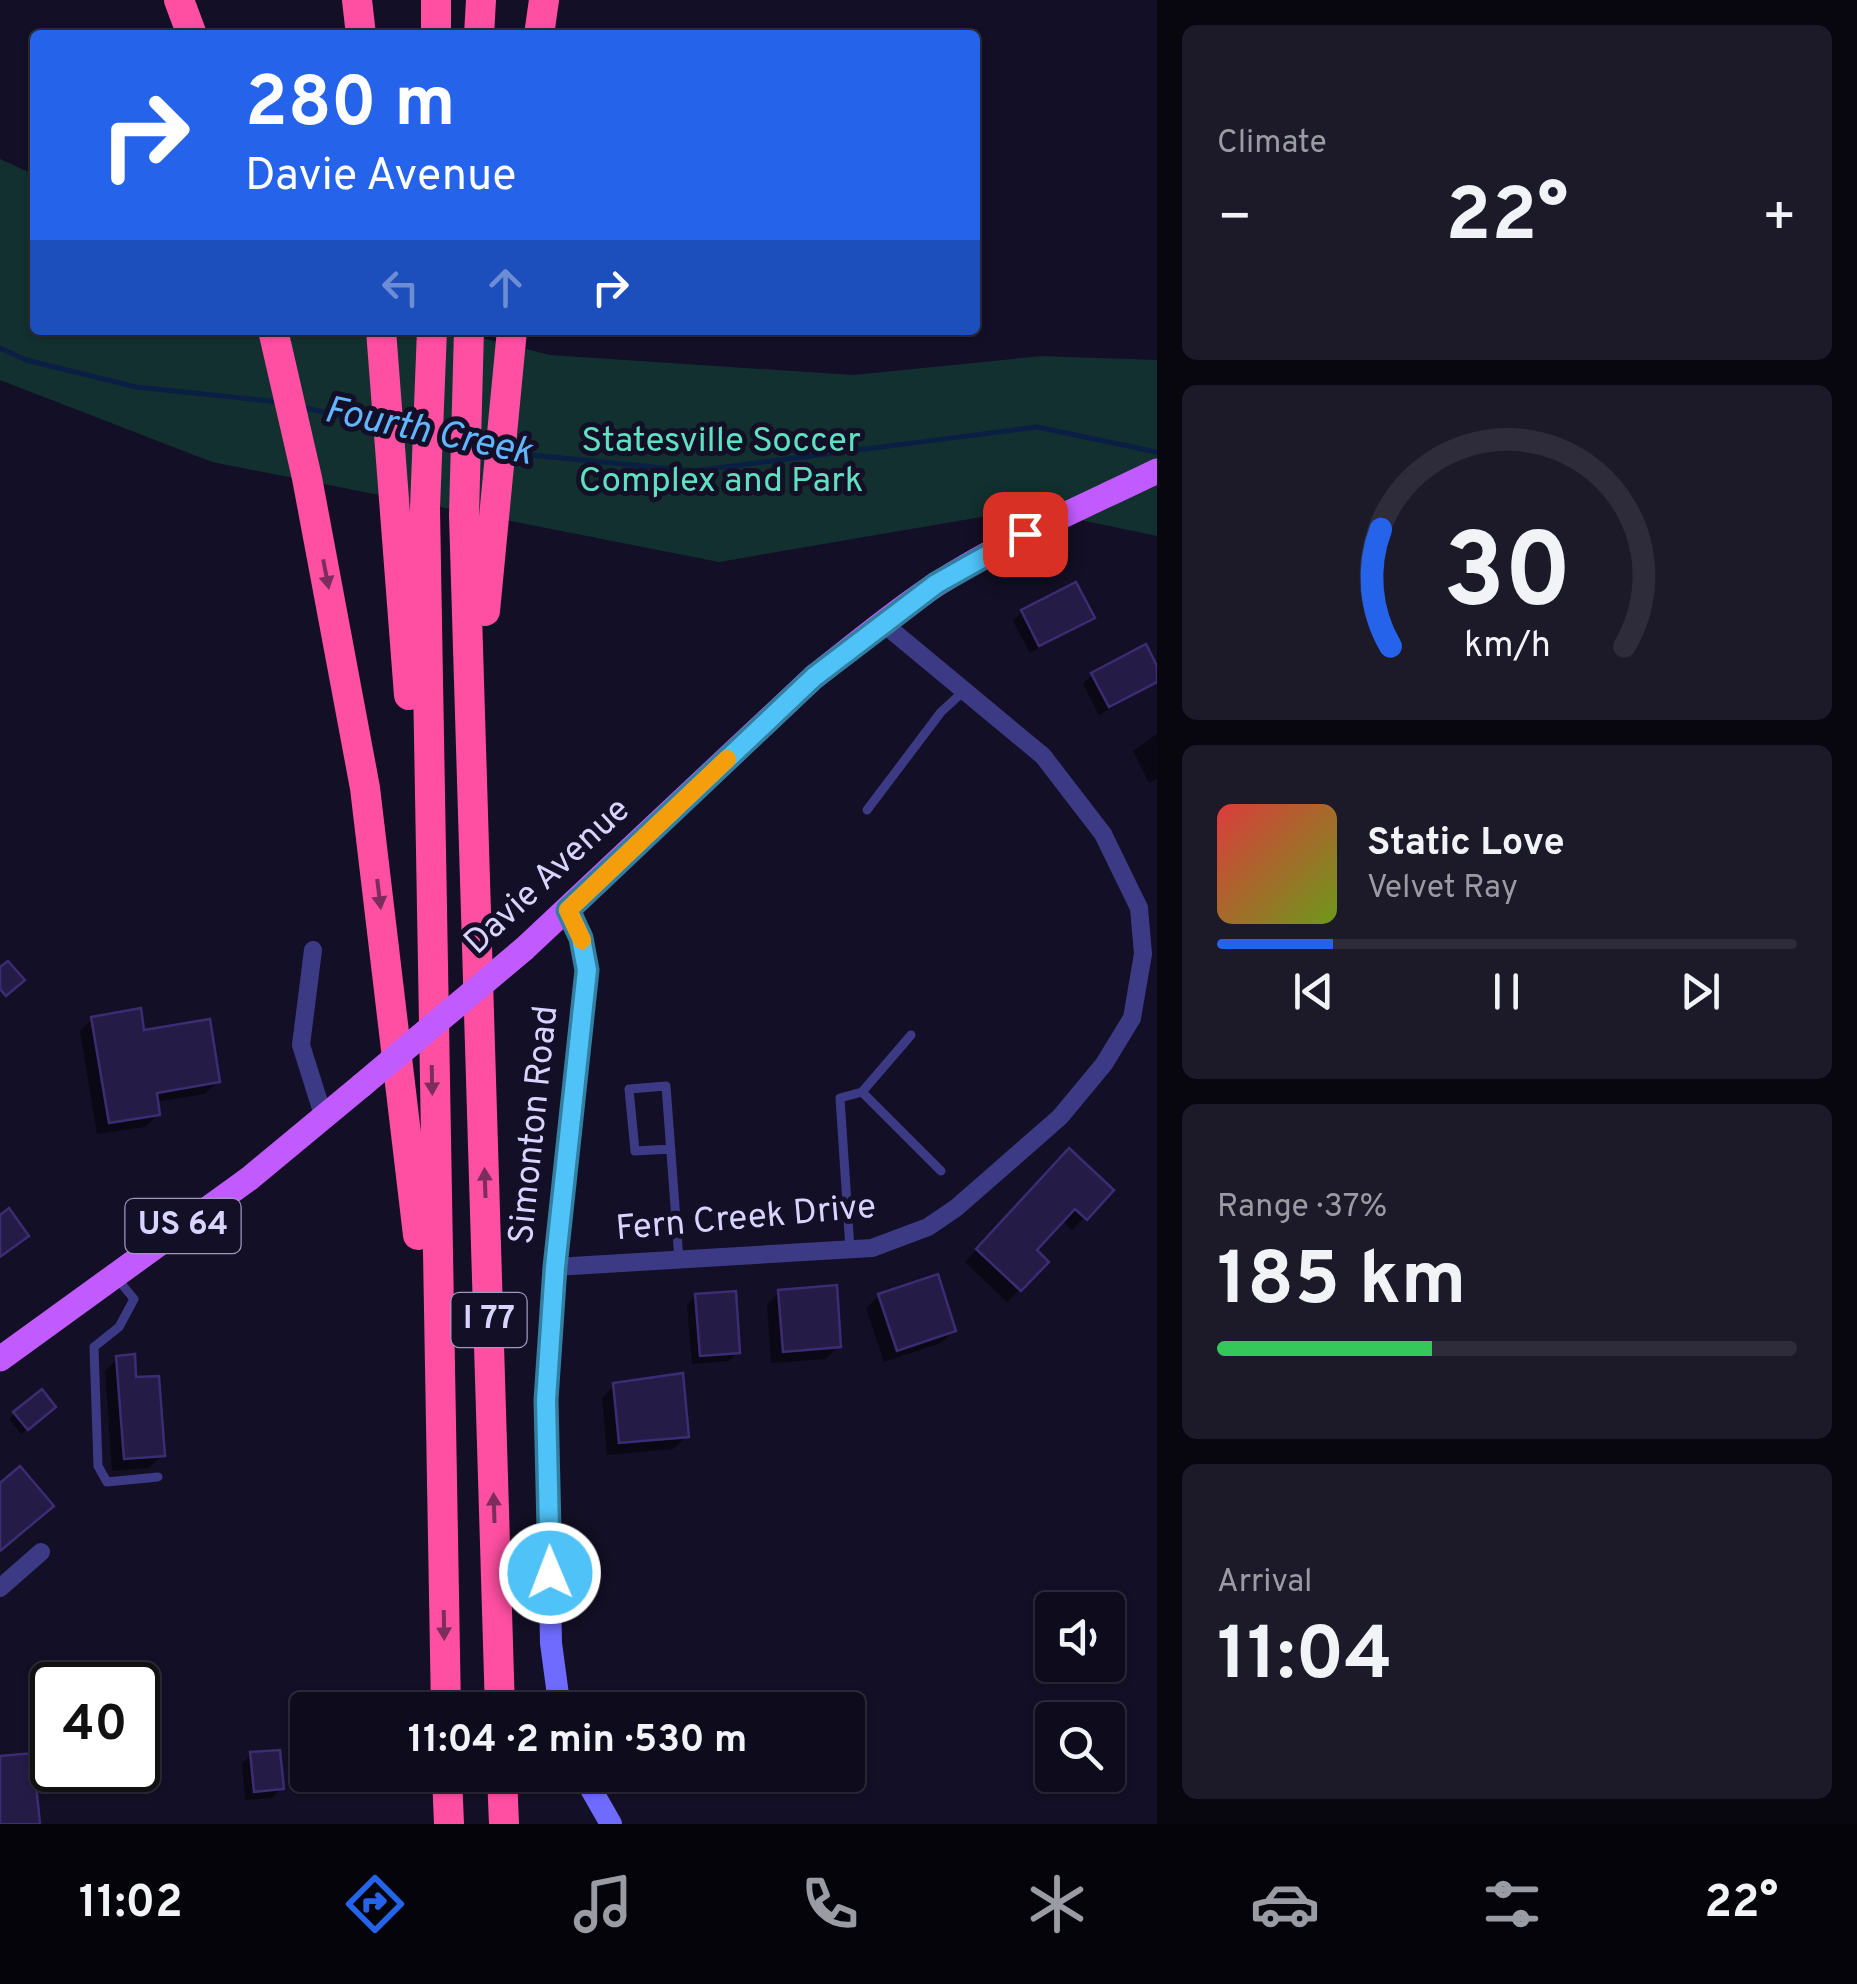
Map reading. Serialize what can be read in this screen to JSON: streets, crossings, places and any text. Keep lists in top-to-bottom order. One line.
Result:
{"streets":{"highway":["I 77"],"main road":["Davie Avenue","US 64"],"street":["Simonton Road","Fern Creek Drive"]},"crossings":[["Davie Avenue","Simonton Road"],["Davie Avenue","Fern Creek Drive"],["Simonton Road","Fern Creek Drive"]],"water":["Fourth Creek"],"parks":["Statesville Soccer Complex and Park"],"page":{"tile":["Climate",["Range · 37%","185 km"],["Arrival","11:04"]],"turn":["280 m","Davie Avenue"],"heat":["−","22°","+"],"song":["Static Love","Velvet Ray"],"limit":"40","trip":"11:04 · 2 min · 530 m","tabs":["11:02","22°"],"gauge":["30","km/h"]}}
